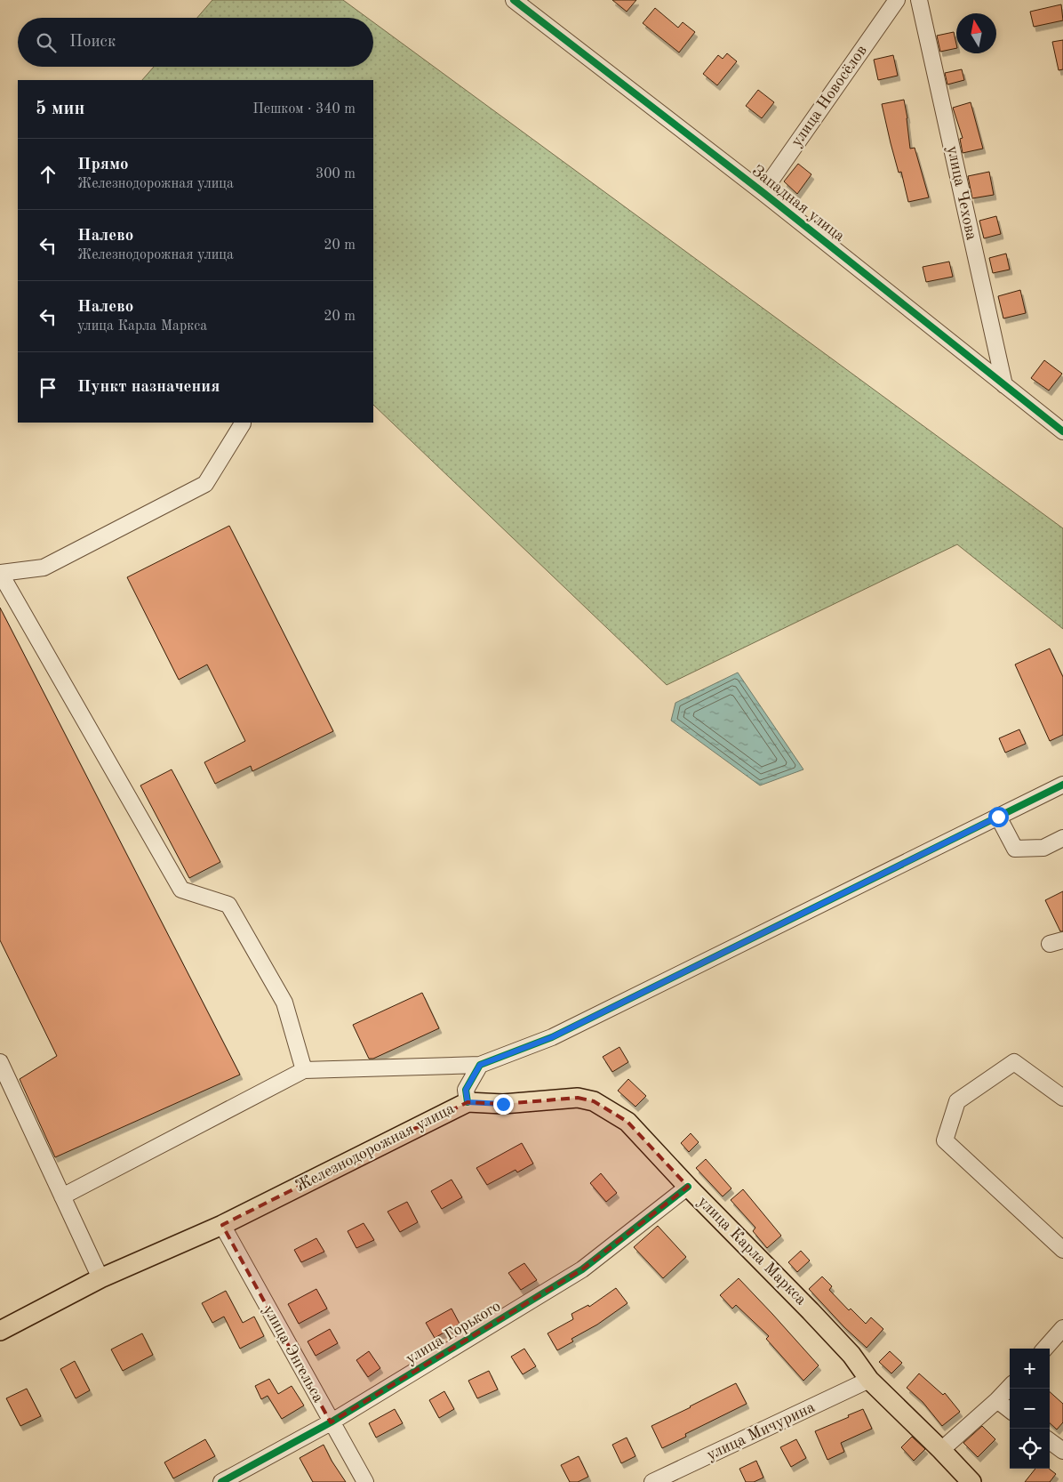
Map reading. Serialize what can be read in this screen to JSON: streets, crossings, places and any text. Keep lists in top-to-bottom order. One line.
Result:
{"streets":{"main road":["Железнодорожная улица","улица Карла Маркса"],"street":["улица Новосёлов","улица Чехова","Западная улица","улица Горького","улица Энгельса","улица Мичурина"]},"crossings":[["улица Новосёлов","Западная улица"],["улица Чехова","Западная улица"],["Железнодорожная улица","улица Карла Маркса"],["Железнодорожная улица","улица Энгельса"],["улица Карла Маркса","улица Горького"],["улица Карла Маркса","улица Мичурина"],["улица Горького","улица Энгельса"]],"north":"top","page":{"search":"Поиск","heading":["5 мин","Пешком · 340 m"],"list":[["Прямо","Железнодорожная улица","300 m"],["Налево","Железнодорожная улица","20 m"],["Налево","улица Карла Маркса","20 m"],"Пункт назначения"],"map_buttons":["+","−"]}}
